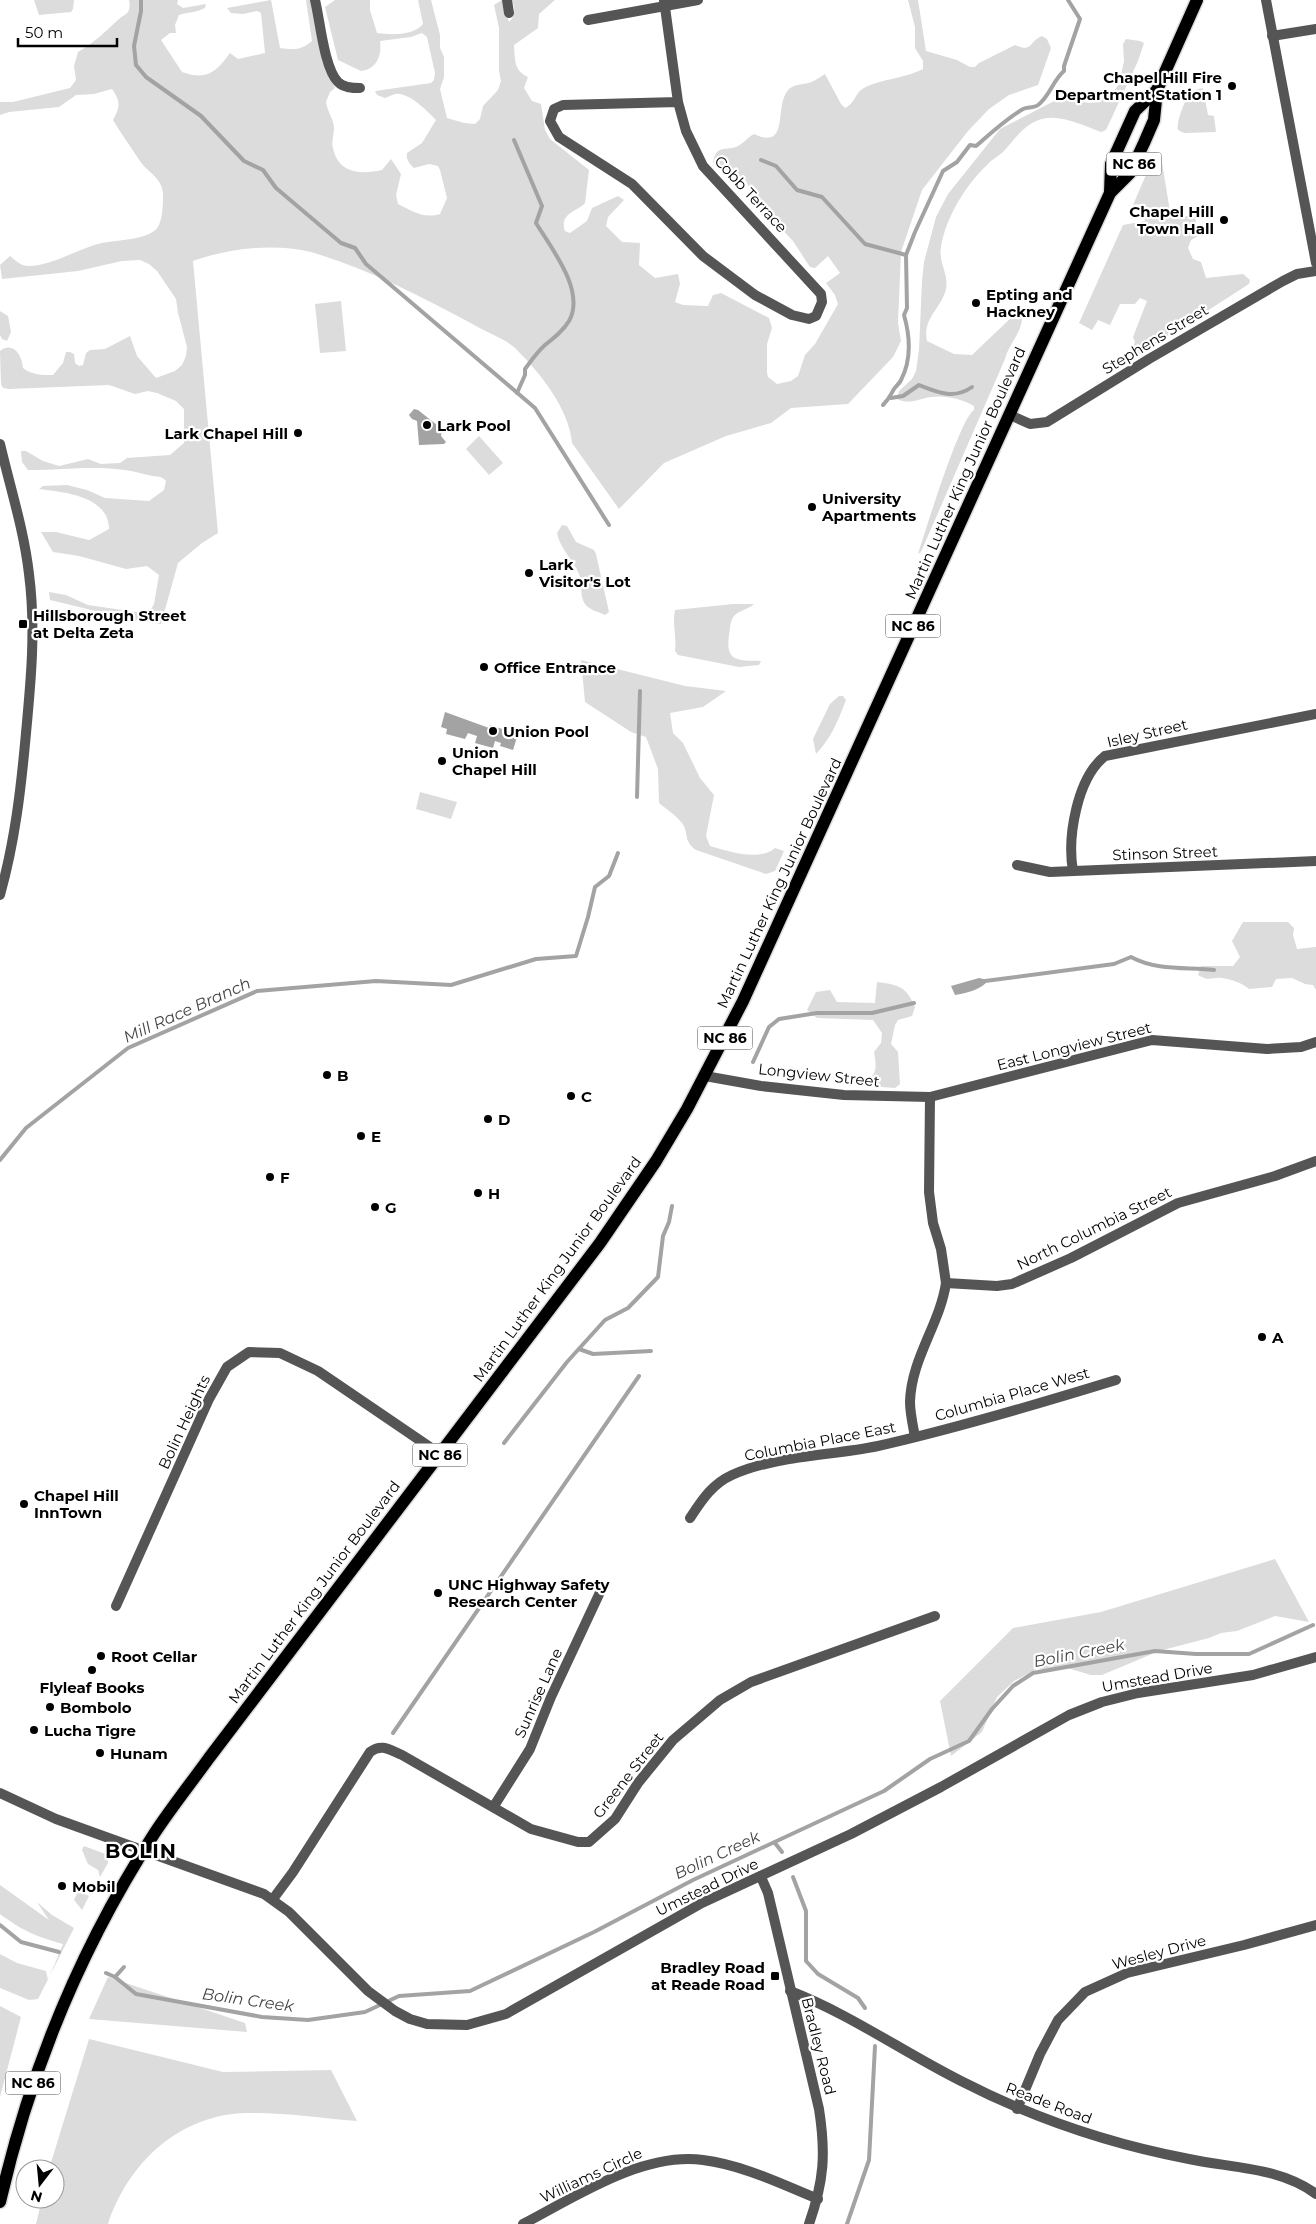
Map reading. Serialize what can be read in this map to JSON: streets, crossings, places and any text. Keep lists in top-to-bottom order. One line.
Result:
{"streets":{"main road":["NC 86","Martin Luther King Junior Boulevard"],"street":["Cobb Terrace","Stephens Street","Isley Street","Stinson Street","East Longview Street","Longview Street","North Columbia Street","Columbia Place West","Bolin Heights","Columbia Place East","Umstead Drive","Sunrise Lane","Greene Street","Wesley Drive","Bradley Road","Reade Road","Williams Circle"]},"crossings":[["Stephens Street","Martin Luther King Junior Boulevard"],["Martin Luther King Junior Boulevard","Longview Street"],["Martin Luther King Junior Boulevard","Bolin Heights"],["Martin Luther King Junior Boulevard","Umstead Drive"],["Isley Street","Stinson Street"],["East Longview Street","Longview Street"],["Columbia Place West","Columbia Place East"],["Umstead Drive","Greene Street"],["Umstead Drive","Bradley Road"],["Sunrise Lane","Greene Street"],["Wesley Drive","Reade Road"],["Bradley Road","Reade Road"],["Bradley Road","Williams Circle"]],"districts":["BOLIN"],"water":["Mill Race Branch","Bolin Creek"],"places":{"other":["Chapel Hill Fire Department Station 1","Chapel Hill Town Hall","Epting and Hackney","Lark Pool","Lark Chapel Hill","University Apartments","Lark Visitor's Lot","Office Entrance","Union Pool","Union Chapel Hill","B","C","D","E","F","H","G","A","Chapel Hill InnTown","UNC Highway Safety Research Center","Root Cellar","Flyleaf Books","Bombolo","Lucha Tigre","Hunam","Mobil"],"transit":["Hillsborough Street at Delta Zeta","Bradley Road at Reade Road"]},"scale_bar":"50 m","north":"bottom"}
